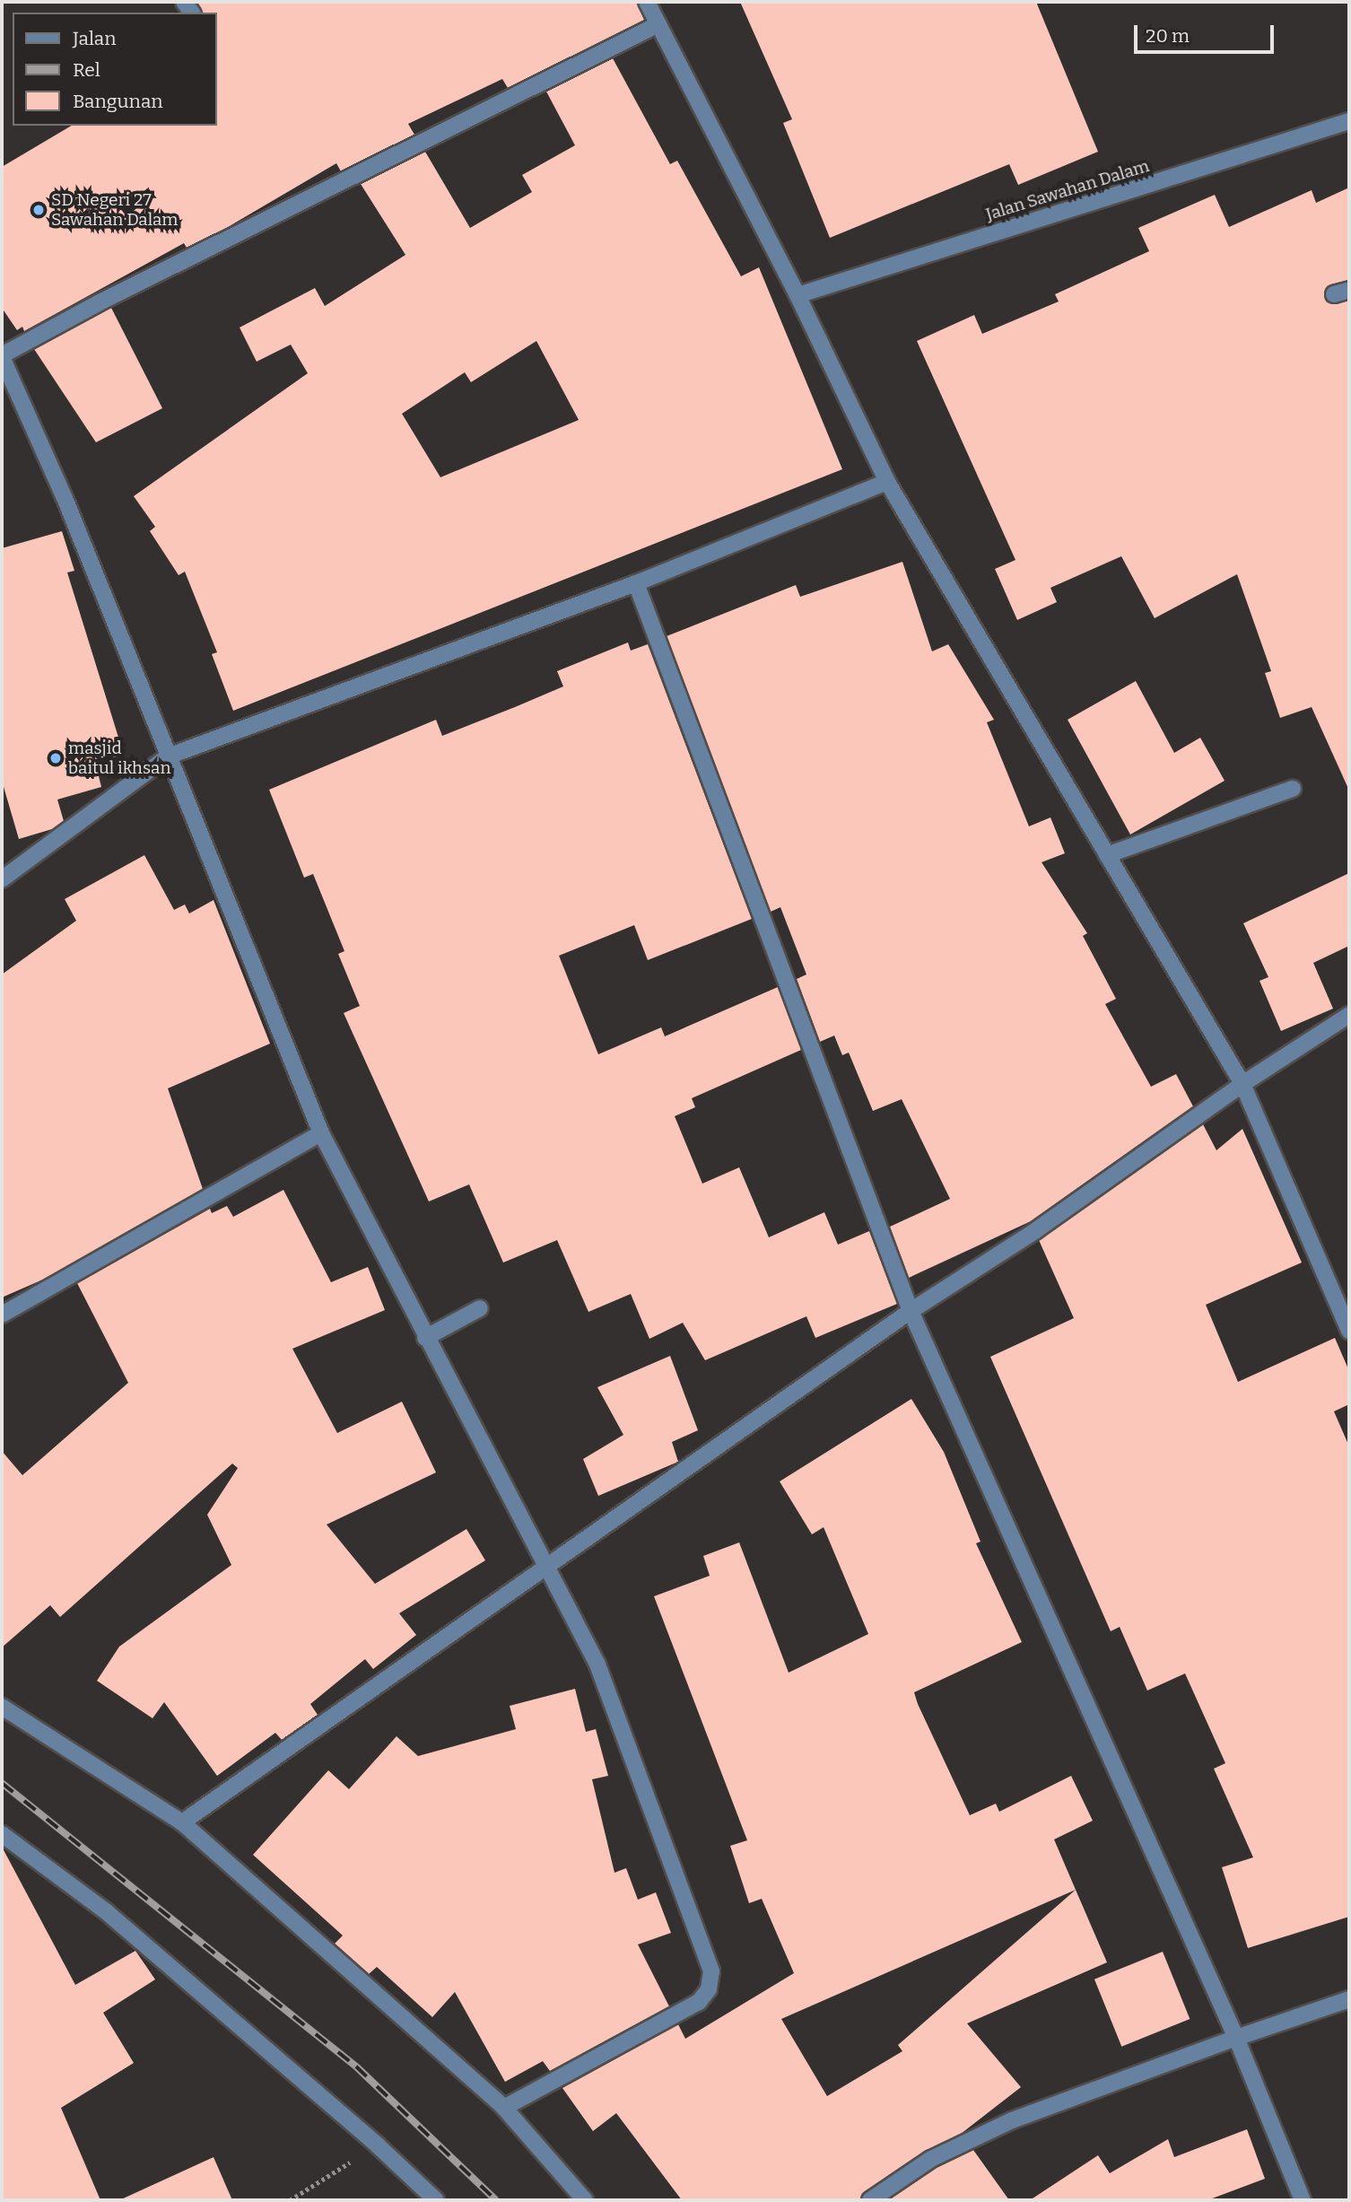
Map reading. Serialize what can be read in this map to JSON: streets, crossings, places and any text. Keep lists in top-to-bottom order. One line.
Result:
{"streets":{"street":["Jalan Sawahan Dalam"]},"places":["SD Negeri 27 Sawahan Dalam","masjid baitul ikhsan"],"legend":["Jalan","Rel","Bangunan"],"scale_bar":"20 m"}
